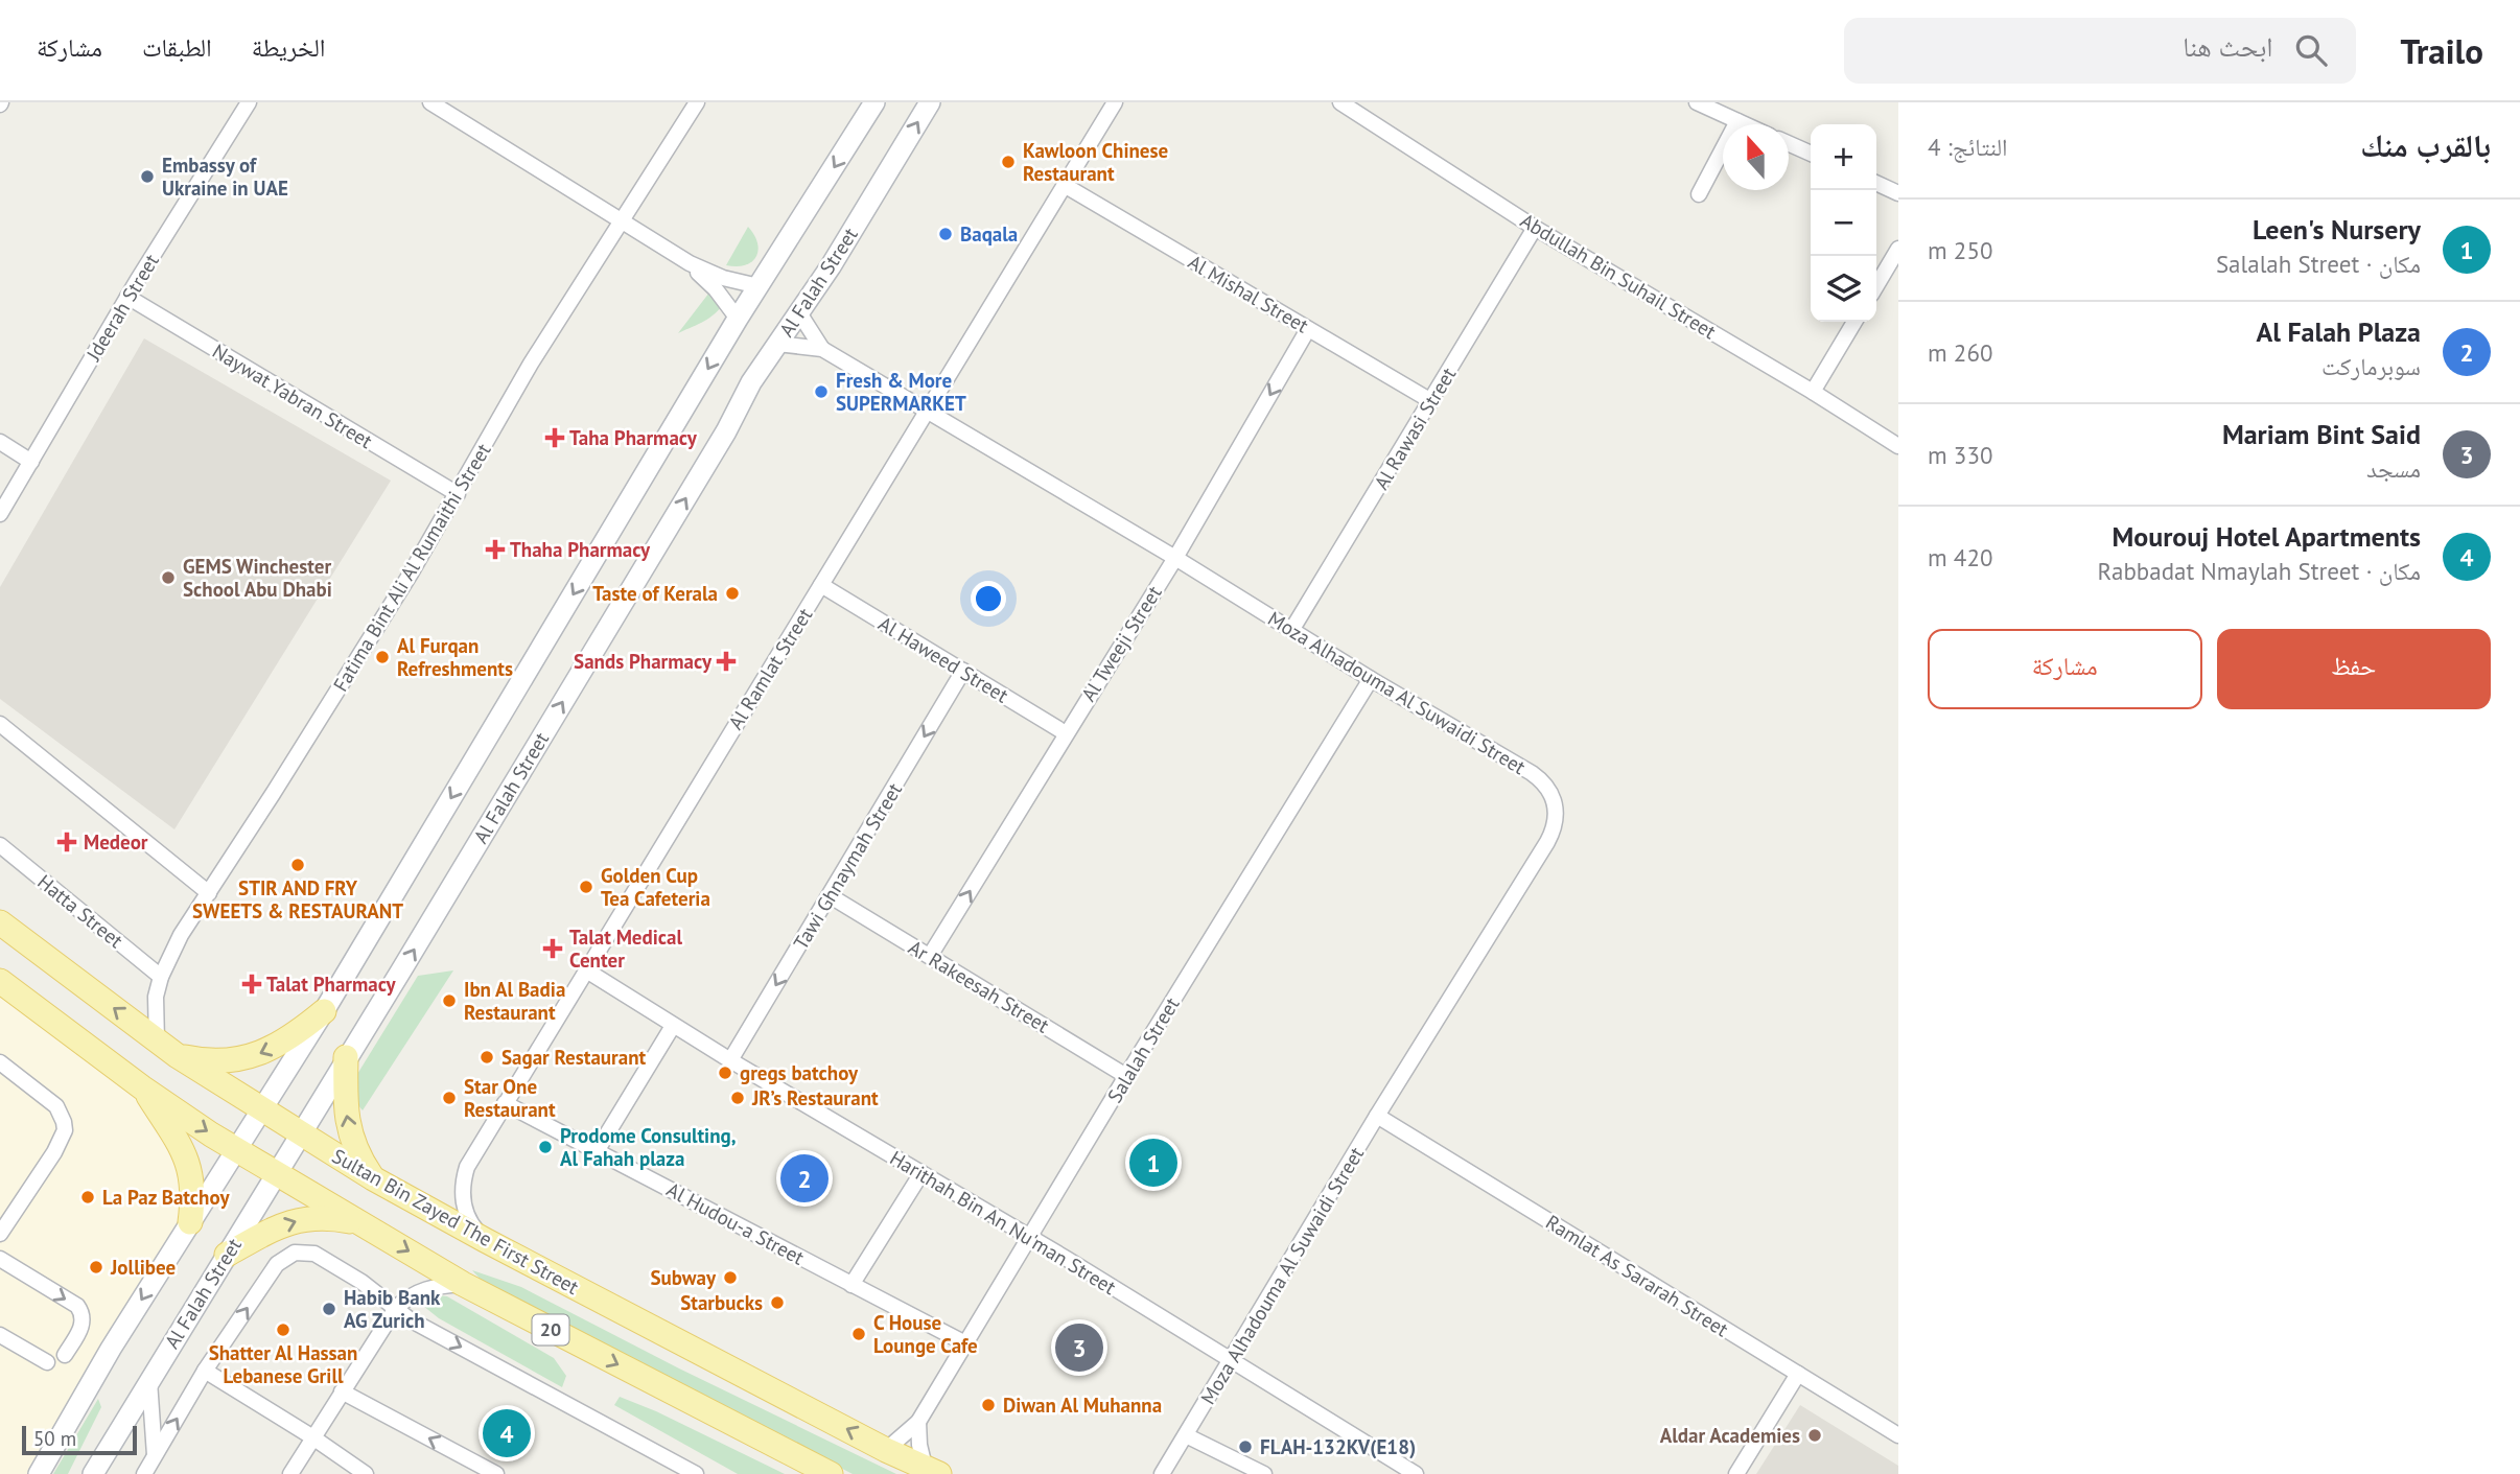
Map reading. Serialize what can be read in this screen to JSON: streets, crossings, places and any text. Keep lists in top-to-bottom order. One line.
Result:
{"streets":{"main road":["Al Falah Street","Sultan Bin Zayed The First Street","20"],"street":["Abdullah Bin Suhail Street","Al Mishal Street","Jdeerah Street","Naywat Yabran Street","Al Rawasi Street","Fatima Bint Ali Al Rumaithi Street","Al Tweeji Street","Al Haweed Street","Al Ramlat Street","Moza Alhadouma Al Suwaidi Street","Tawi Ghnaymah Street","Hatta Street","Ar Rakeesah Street","Salalah Street","Harithah Bin An Nu'man Street","Al Hudou-a Street","Ramlat As Sararah Street"]},"crossings":[["Abdullah Bin Suhail Street","Al Rawasi Street"],["Al Falah Street","Moza Alhadouma Al Suwaidi Street"],["Al Falah Street","Sultan Bin Zayed The First Street"],["Al Falah Street","20"],["Al Mishal Street","Al Rawasi Street"],["Al Mishal Street","Al Tweeji Street"],["Al Mishal Street","Al Ramlat Street"],["Jdeerah Street","Naywat Yabran Street"],["Naywat Yabran Street","Fatima Bint Ali Al Rumaithi Street"],["Al Rawasi Street","Moza Alhadouma Al Suwaidi Street"],["Fatima Bint Ali Al Rumaithi Street","Hatta Street"],["Fatima Bint Ali Al Rumaithi Street","Sultan Bin Zayed The First Street"],["Al Tweeji Street","Al Haweed Street"],["Al Tweeji Street","Moza Alhadouma Al Suwaidi Street"],["Al Tweeji Street","Ar Rakeesah Street"],["Al Haweed Street","Al Ramlat Street"],["Al Haweed Street","Tawi Ghnaymah Street"],["Al Ramlat Street","Moza Alhadouma Al Suwaidi Street"],["Al Ramlat Street","Sultan Bin Zayed The First Street"],["Al Ramlat Street","Harithah Bin An Nu'man Street"],["Al Ramlat Street","Al Hudou-a Street"],["Moza Alhadouma Al Suwaidi Street","Salalah Street"],["Moza Alhadouma Al Suwaidi Street","Harithah Bin An Nu'man Street"],["Moza Alhadouma Al Suwaidi Street","Ramlat As Sararah Street"],["Tawi Ghnaymah Street","Ar Rakeesah Street"],["Tawi Ghnaymah Street","Harithah Bin An Nu'man Street"],["Ar Rakeesah Street","Salalah Street"],["Salalah Street","Sultan Bin Zayed The First Street"],["Salalah Street","Harithah Bin An Nu'man Street"],["Salalah Street","Al Hudou-a Street"]],"one_way":["Tawi Ghnaymah Street"],"places":{"other":["Kawloon Chinese Restaurant","Embassy of Ukraine in UAE","Baqala","Fresh & More SUPERMARKET","GEMS Winchester School Abu Dhabi","Taste of Kerala","Al Furqan Refreshments","STIR AND FRY SWEETS & RESTAURANT","Golden Cup Tea Cafeteria","Ibn Al Badia Restaurant","Sagar Restaurant","gregs batchoy","Star One Restaurant","JR’s Restaurant","Prodome Consulting, Al Fahah plaza","La Paz Batchoy","Jollibee","Subway","Starbucks","Habib Bank AG Zurich","Shatter Al Hassan Lebanese Grill","C House Lounge Cafe","Diwan Al Muhanna","Aldar Academies","FLAH-132KV(E18)"],"health":["Taha Pharmacy","Thaha Pharmacy","Sands Pharmacy","Medeor","Talat Medical Center","Talat Pharmacy"]},"scale_bar":"50 m","north":"top","page":{"header":"Trailo","search":"ابحث هنا","nav":["الخريطة","الطبقات","مشاركة"],"heading":["بالقرب منك","النتائج: 4"],"map_buttons":["+","−"],"list":[{"mark":"1","name":"Leen's Nursery","note":"مكان · Salalah Street","value":"250 m"},{"mark":"2","name":"Al Falah Plaza","note":"سوبرماركت","value":"260 m"},{"mark":"3","name":"Mariam Bint Said","note":"مسجد","value":"330 m"},{"mark":"4","name":"Mourouj Hotel Apartments","note":"مكان · Rabbadat Nmaylah Street","value":"420 m"}],"buttons":["حفظ","مشاركة"],"pins":["1","2","3","4"],"scale":"50 m"}}
